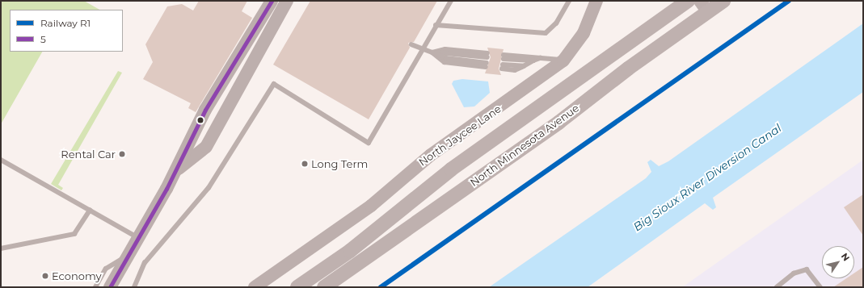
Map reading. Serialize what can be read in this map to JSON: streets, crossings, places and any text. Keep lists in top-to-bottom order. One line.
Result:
{"streets":{"main road":["North Jaycee Lane","North Minnesota Avenue"]},"water":["Big Sioux River Diversion Canal"],"places":["Rental Car","Long Term","Economy"],"lines":["rail line R1","transit line 5"],"legend":["Railway R1","5"],"north":"top right"}
